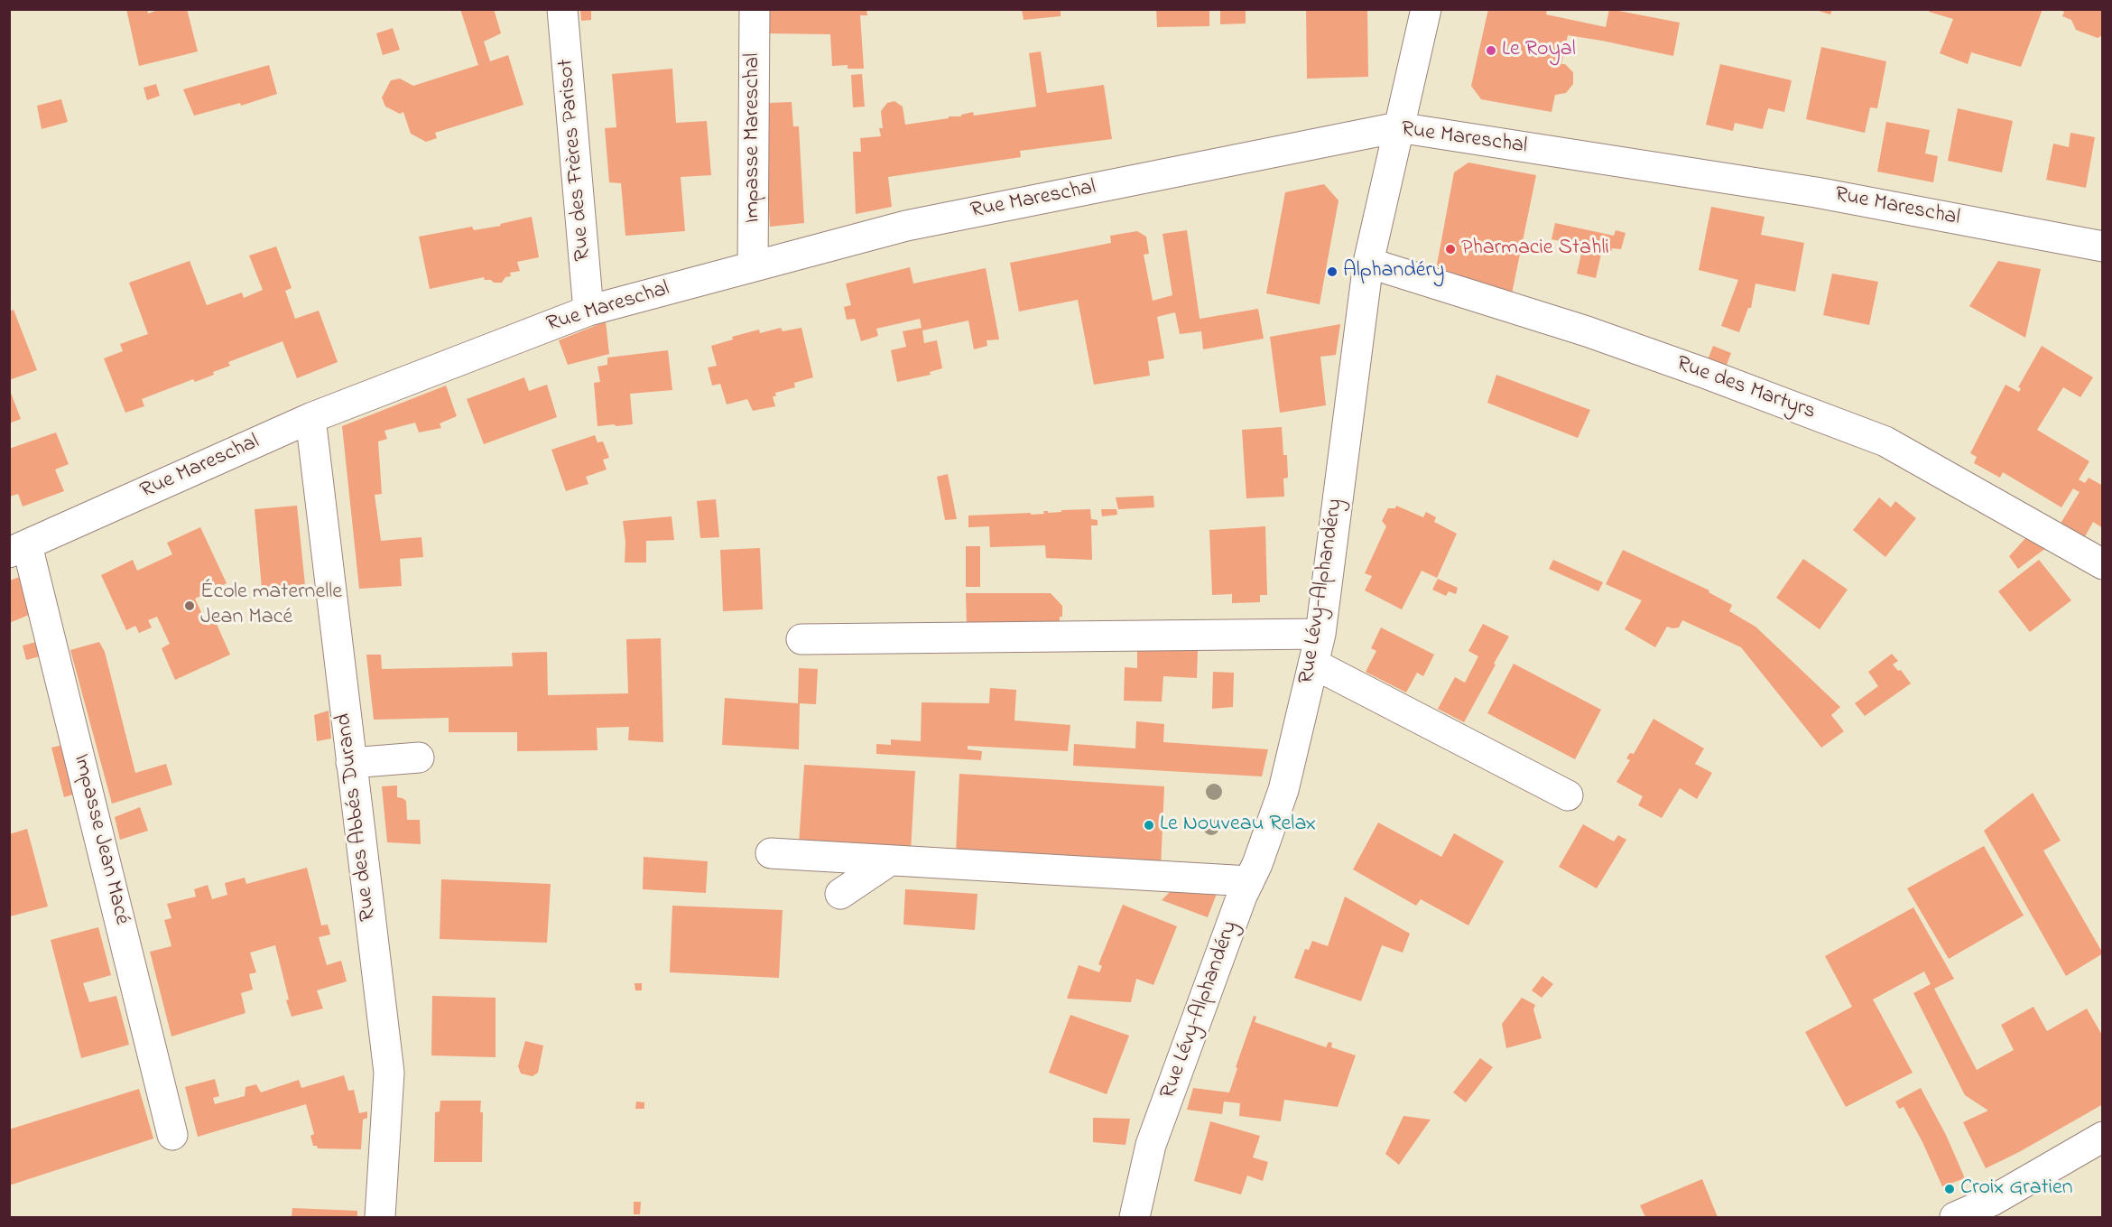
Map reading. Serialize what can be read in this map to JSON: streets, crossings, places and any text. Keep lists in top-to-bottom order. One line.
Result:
{"streets":{"street":["Impasse Mareschal","Rue Mareschal","Rue des Frères Parisot","Rue des Martyrs","Rue Lévy-Alphandéry","Rue des Abbés Durand","Impasse Jean Macé"]},"crossings":[["Impasse Mareschal","Rue Mareschal"],["Rue Mareschal","Rue des Frères Parisot"],["Rue Mareschal","Rue Lévy-Alphandéry"],["Rue Mareschal","Rue des Abbés Durand"],["Rue Mareschal","Impasse Jean Macé"],["Rue des Martyrs","Rue Lévy-Alphandéry"]],"places":["Le Royal","Pharmacie Stahli","Alphandéry","École maternelle Jean Macé","Le Nouveau Relax","Croix Gratien"]}
